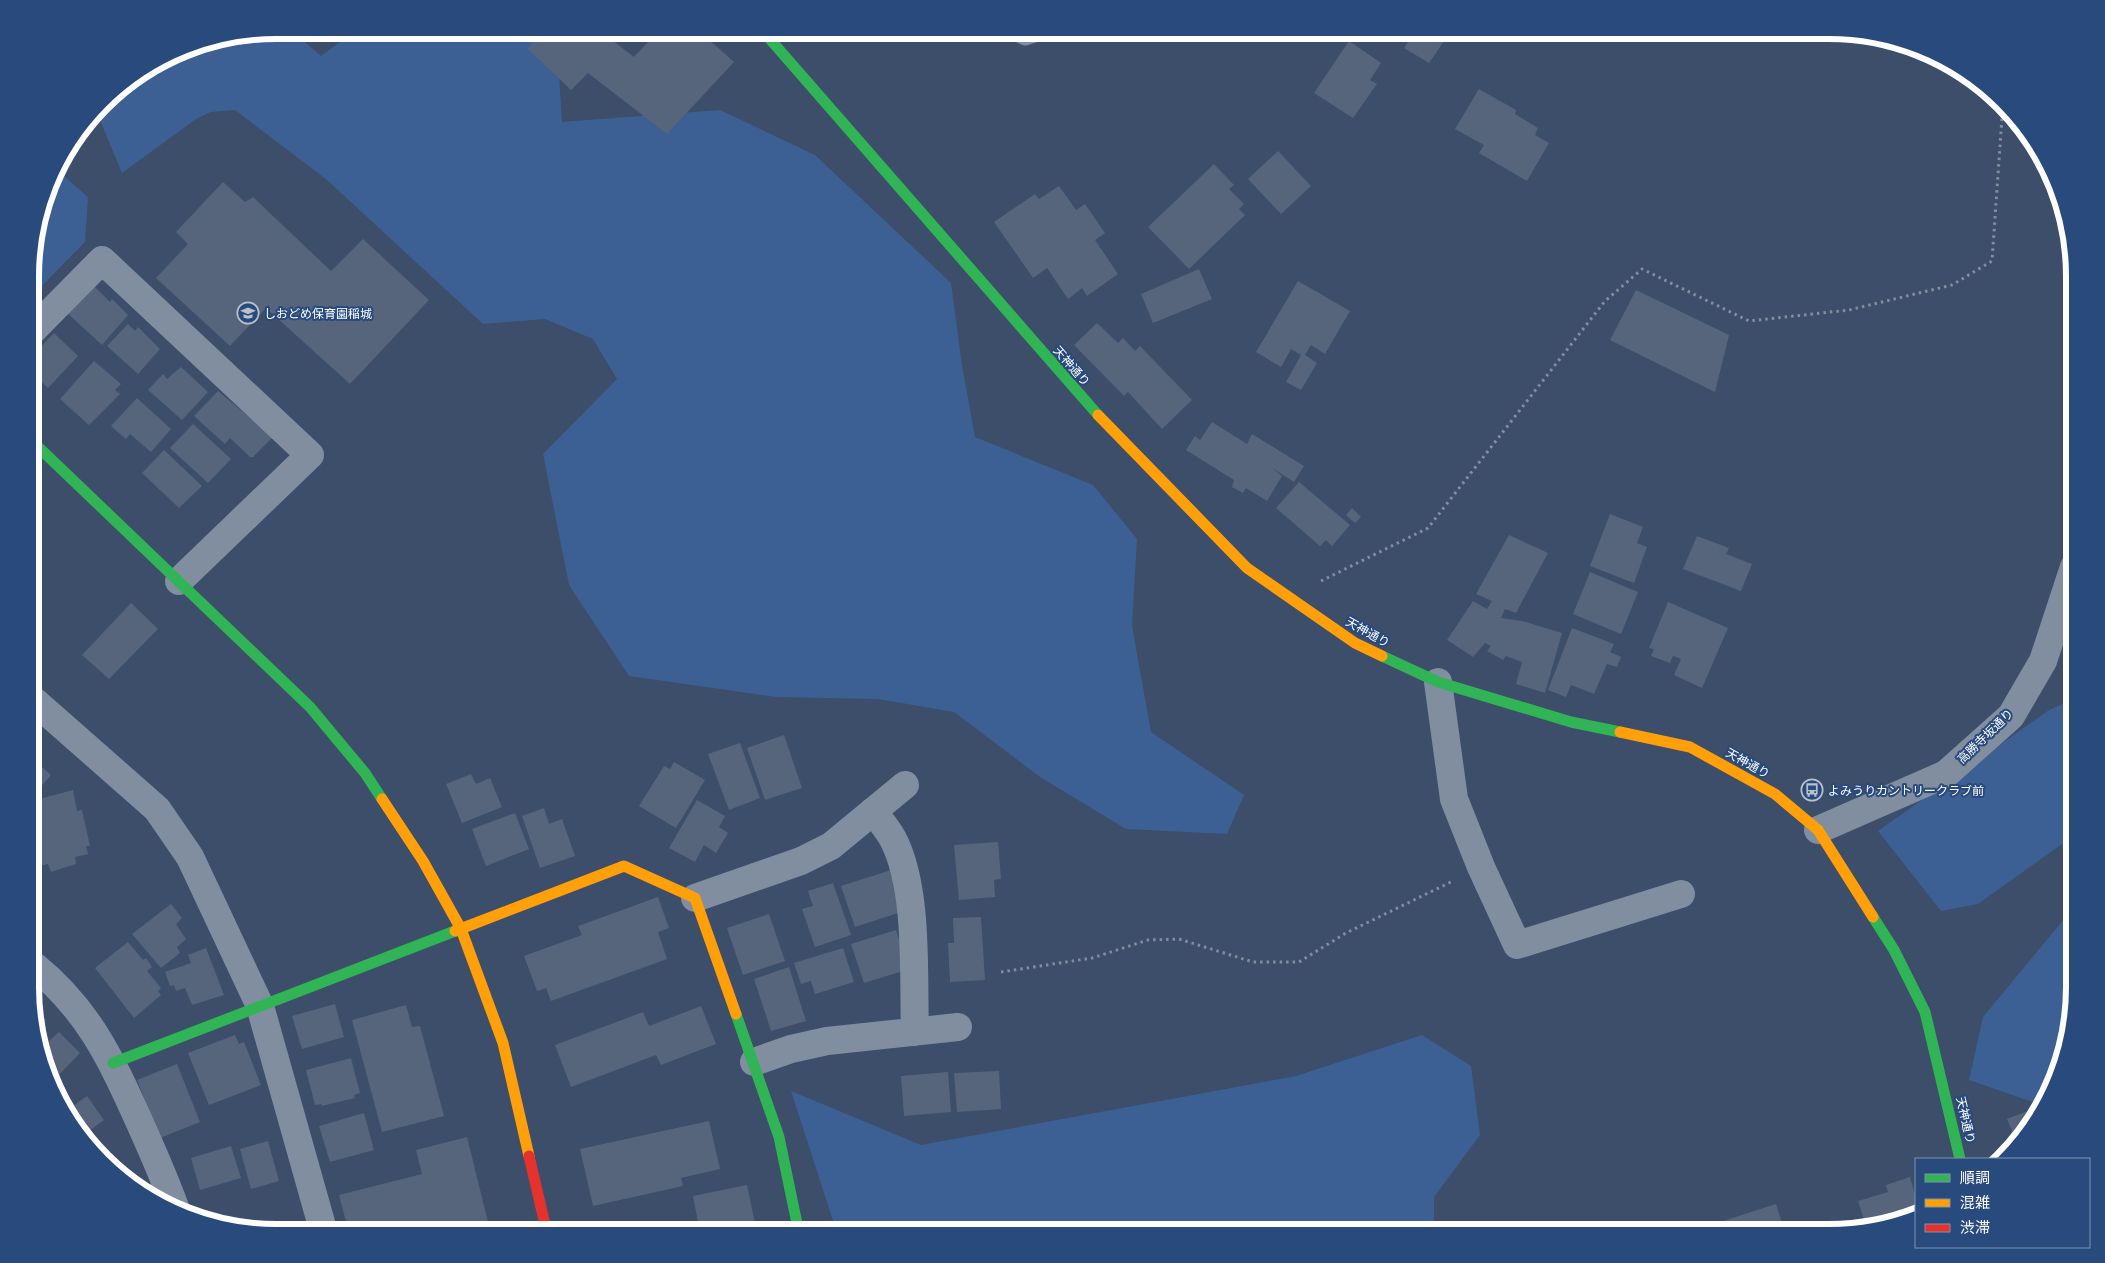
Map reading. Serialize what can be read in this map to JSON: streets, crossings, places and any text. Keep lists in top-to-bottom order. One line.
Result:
{"streets":{"street":["天神通り","高勝寺坂通り"]},"crossings":[["天神通り","高勝寺坂通り"]],"places":{"school or university":["しおどめ保育園稲城"],"bus stop":["よみうりカントリークラブ前"]},"legend":["順調","混雑","渋滞"]}
